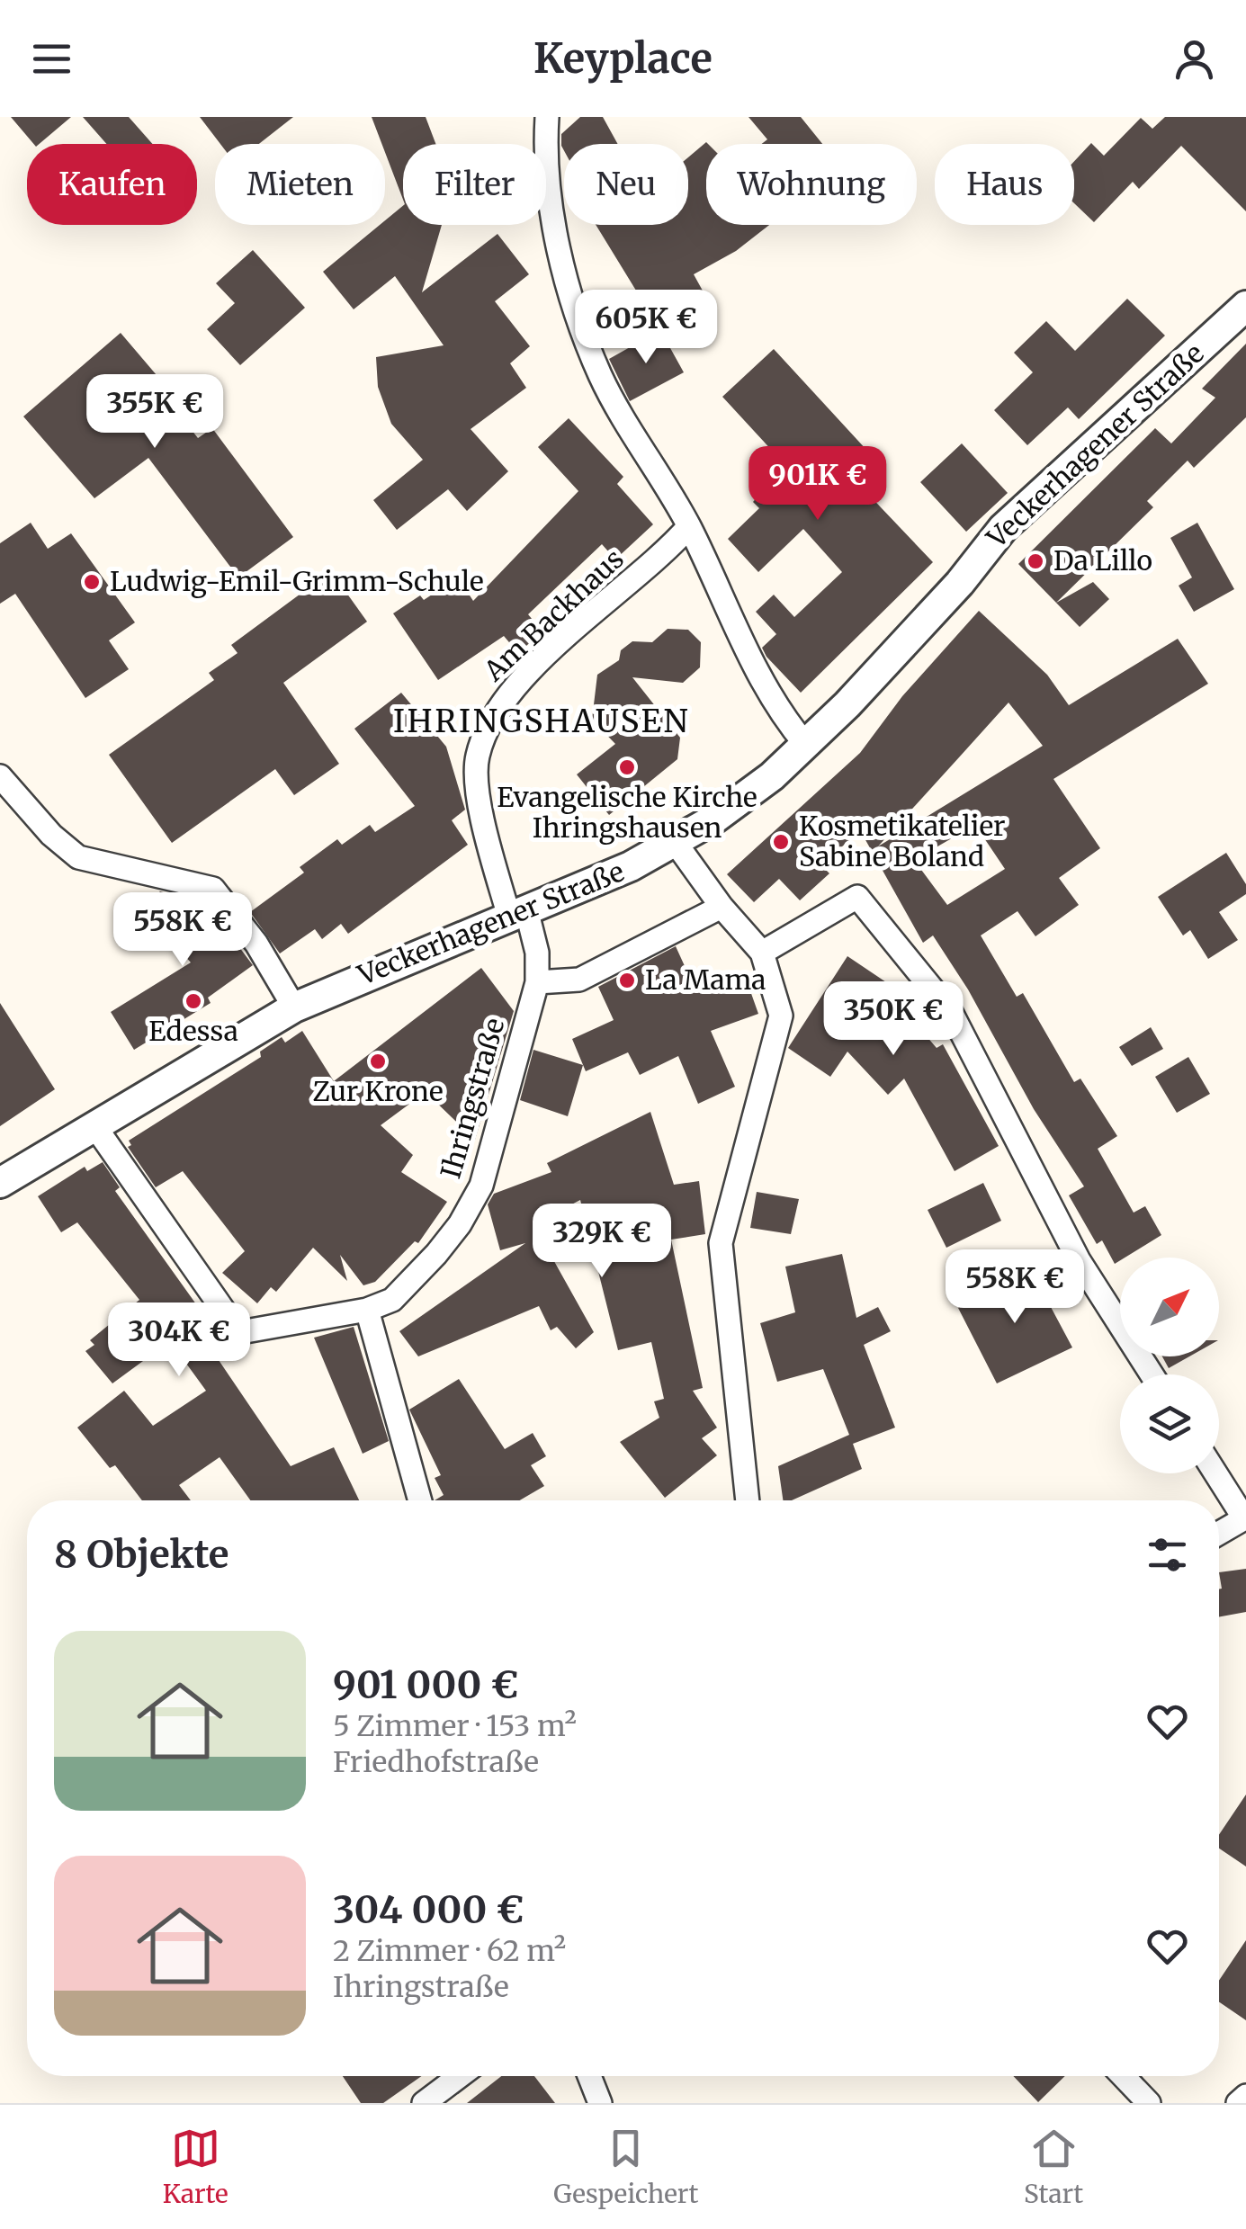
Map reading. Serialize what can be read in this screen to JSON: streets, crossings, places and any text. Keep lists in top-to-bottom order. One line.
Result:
{"streets":{"street":["Veckerhagener Straße","Am Backhaus","Ihringstraße"]},"crossings":[["Veckerhagener Straße","Am Backhaus"],["Veckerhagener Straße","Ihringstraße"],["Am Backhaus","Ihringstraße"]],"districts":["IHRINGSHAUSEN"],"places":["Da Lillo","Ludwig-Emil-Grimm-Schule","Evangelische Kirche Ihringshausen","Kosmetikatelier Sabine Boland","La Mama","Edessa","Zur Krone"],"north":"top right","page":{"header":"Keyplace","chip":["Kaufen","Mieten","Filter","Neu","Wohnung","Haus"],"price":["605K €","355K €","901K €","558K €","350K €","329K €","558K €","304K €"],"heading":"8 Objekte","list":[{"name":"901 000 €","note":"5 Zimmer · 153 m² · Friedhofstraße"},{"name":"304 000 €","note":"2 Zimmer · 62 m² · Ihringstraße"}],"tabs":["Karte","Gespeichert","Start"]}}
